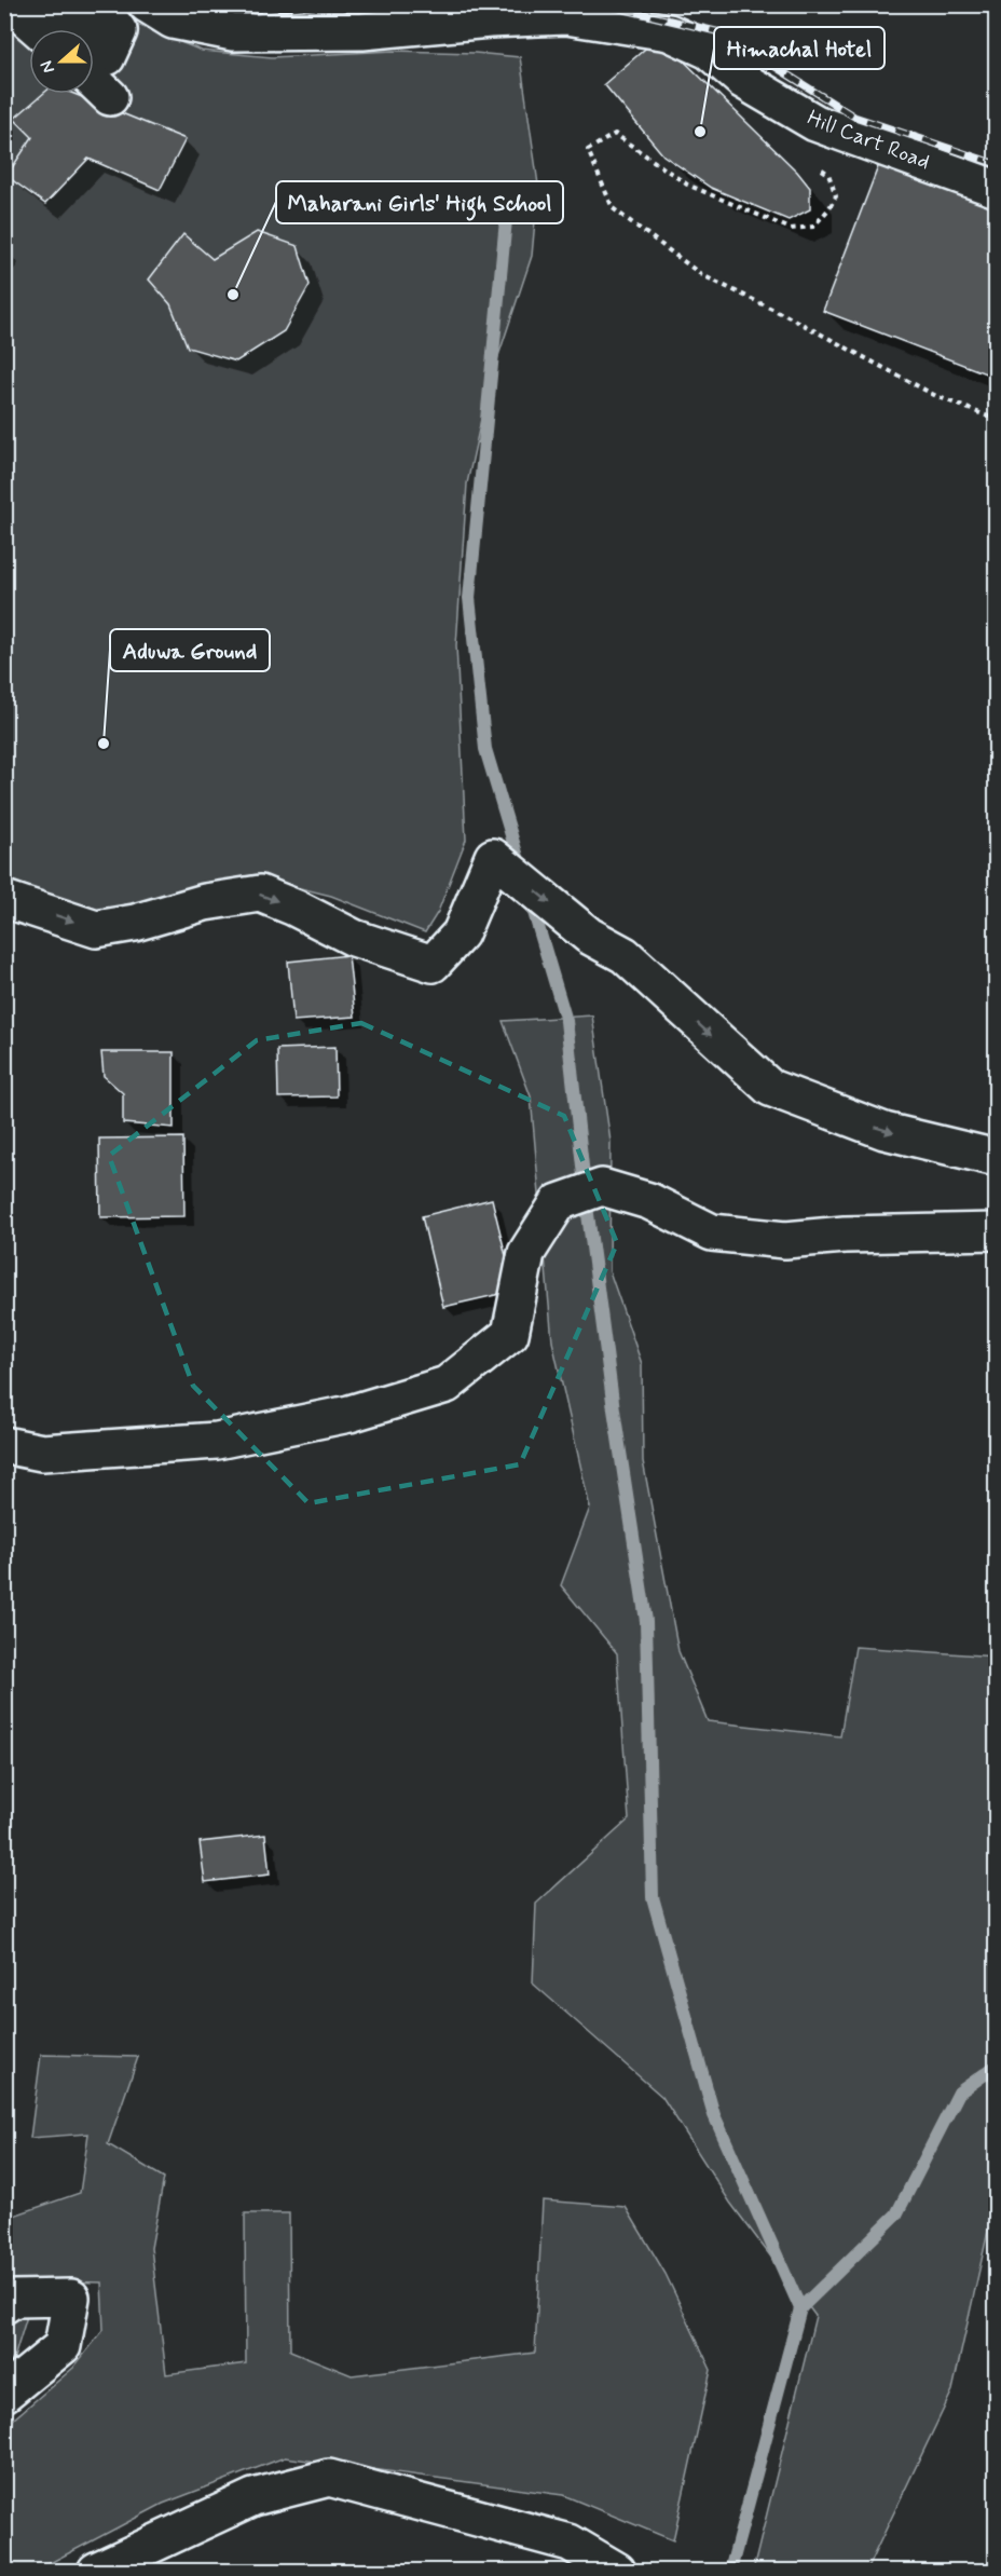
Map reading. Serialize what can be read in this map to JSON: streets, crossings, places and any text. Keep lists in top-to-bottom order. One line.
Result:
{"streets":{"main road":["Hill Cart Road"]},"places":["Himachal Hotel","Maharani Girls' High School","Aduwa Ground"],"north":"left"}
